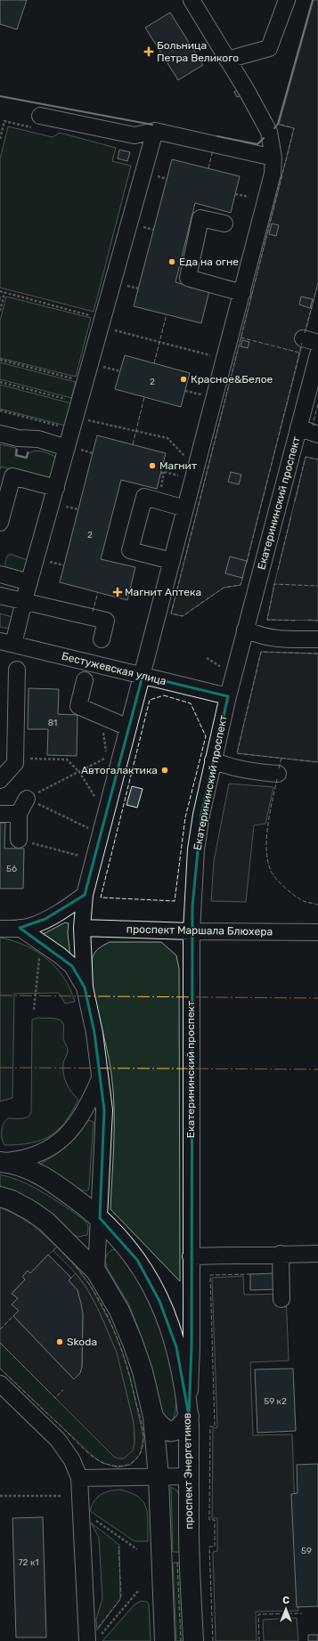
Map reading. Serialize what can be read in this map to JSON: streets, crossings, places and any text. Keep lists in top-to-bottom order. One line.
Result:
{"streets":{"main road":["проспект Энергетиков"],"street":["Екатерининский проспект","Бестужевская улица","проспект Маршала Блюхера"]},"crossings":[["Екатерининский проспект","Бестужевская улица"],["Екатерининский проспект","проспект Маршала Блюхера"],["Екатерининский проспект","проспект Энергетиков"]],"places":{"health":["Больница Петра Великого","Магнит Аптека"],"other":["Еда на огне","Красное&Белое","Магнит","Автогалактика","Skoda"]},"house_numbers":["2","2","81","56","59 к2","59","72 к1"],"north":"top"}
